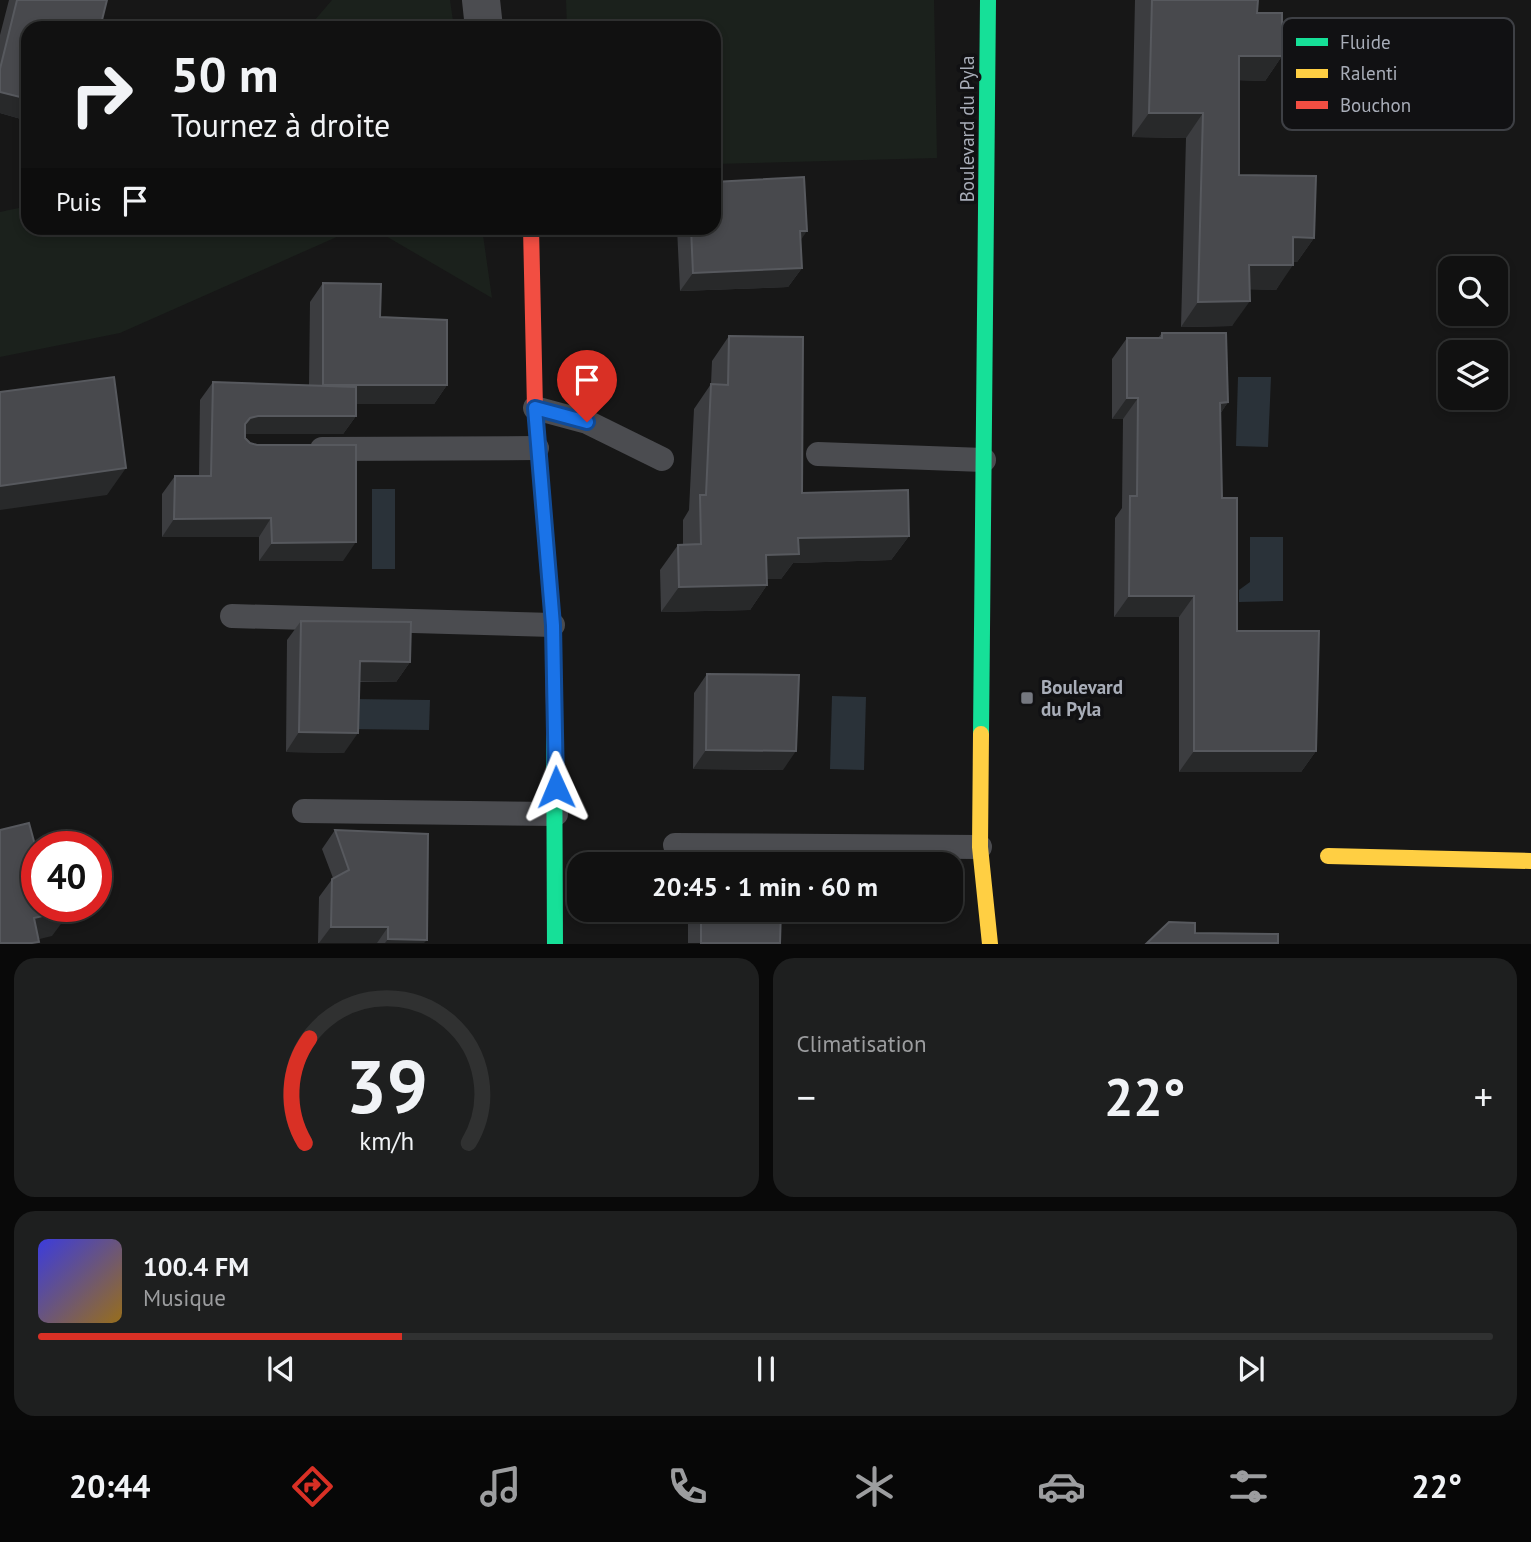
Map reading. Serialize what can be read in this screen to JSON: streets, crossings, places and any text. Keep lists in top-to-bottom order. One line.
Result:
{"streets":{"main road":["Boulevard du Pyla"]},"places":{"transit":["Boulevard du Pyla"]},"legend":["Fluide","Ralenti","Bouchon"],"page":{"turn":["50 m","Tournez à droite"],"then":"Puis","limit":"40","trip":"20:45 · 1 min · 60 m","tile":"Climatisation","heat":["−","22°","+"],"song":["100.4 FM","Musique"],"tabs":["20:44","22°"],"gauge":["39","km/h"]}}
